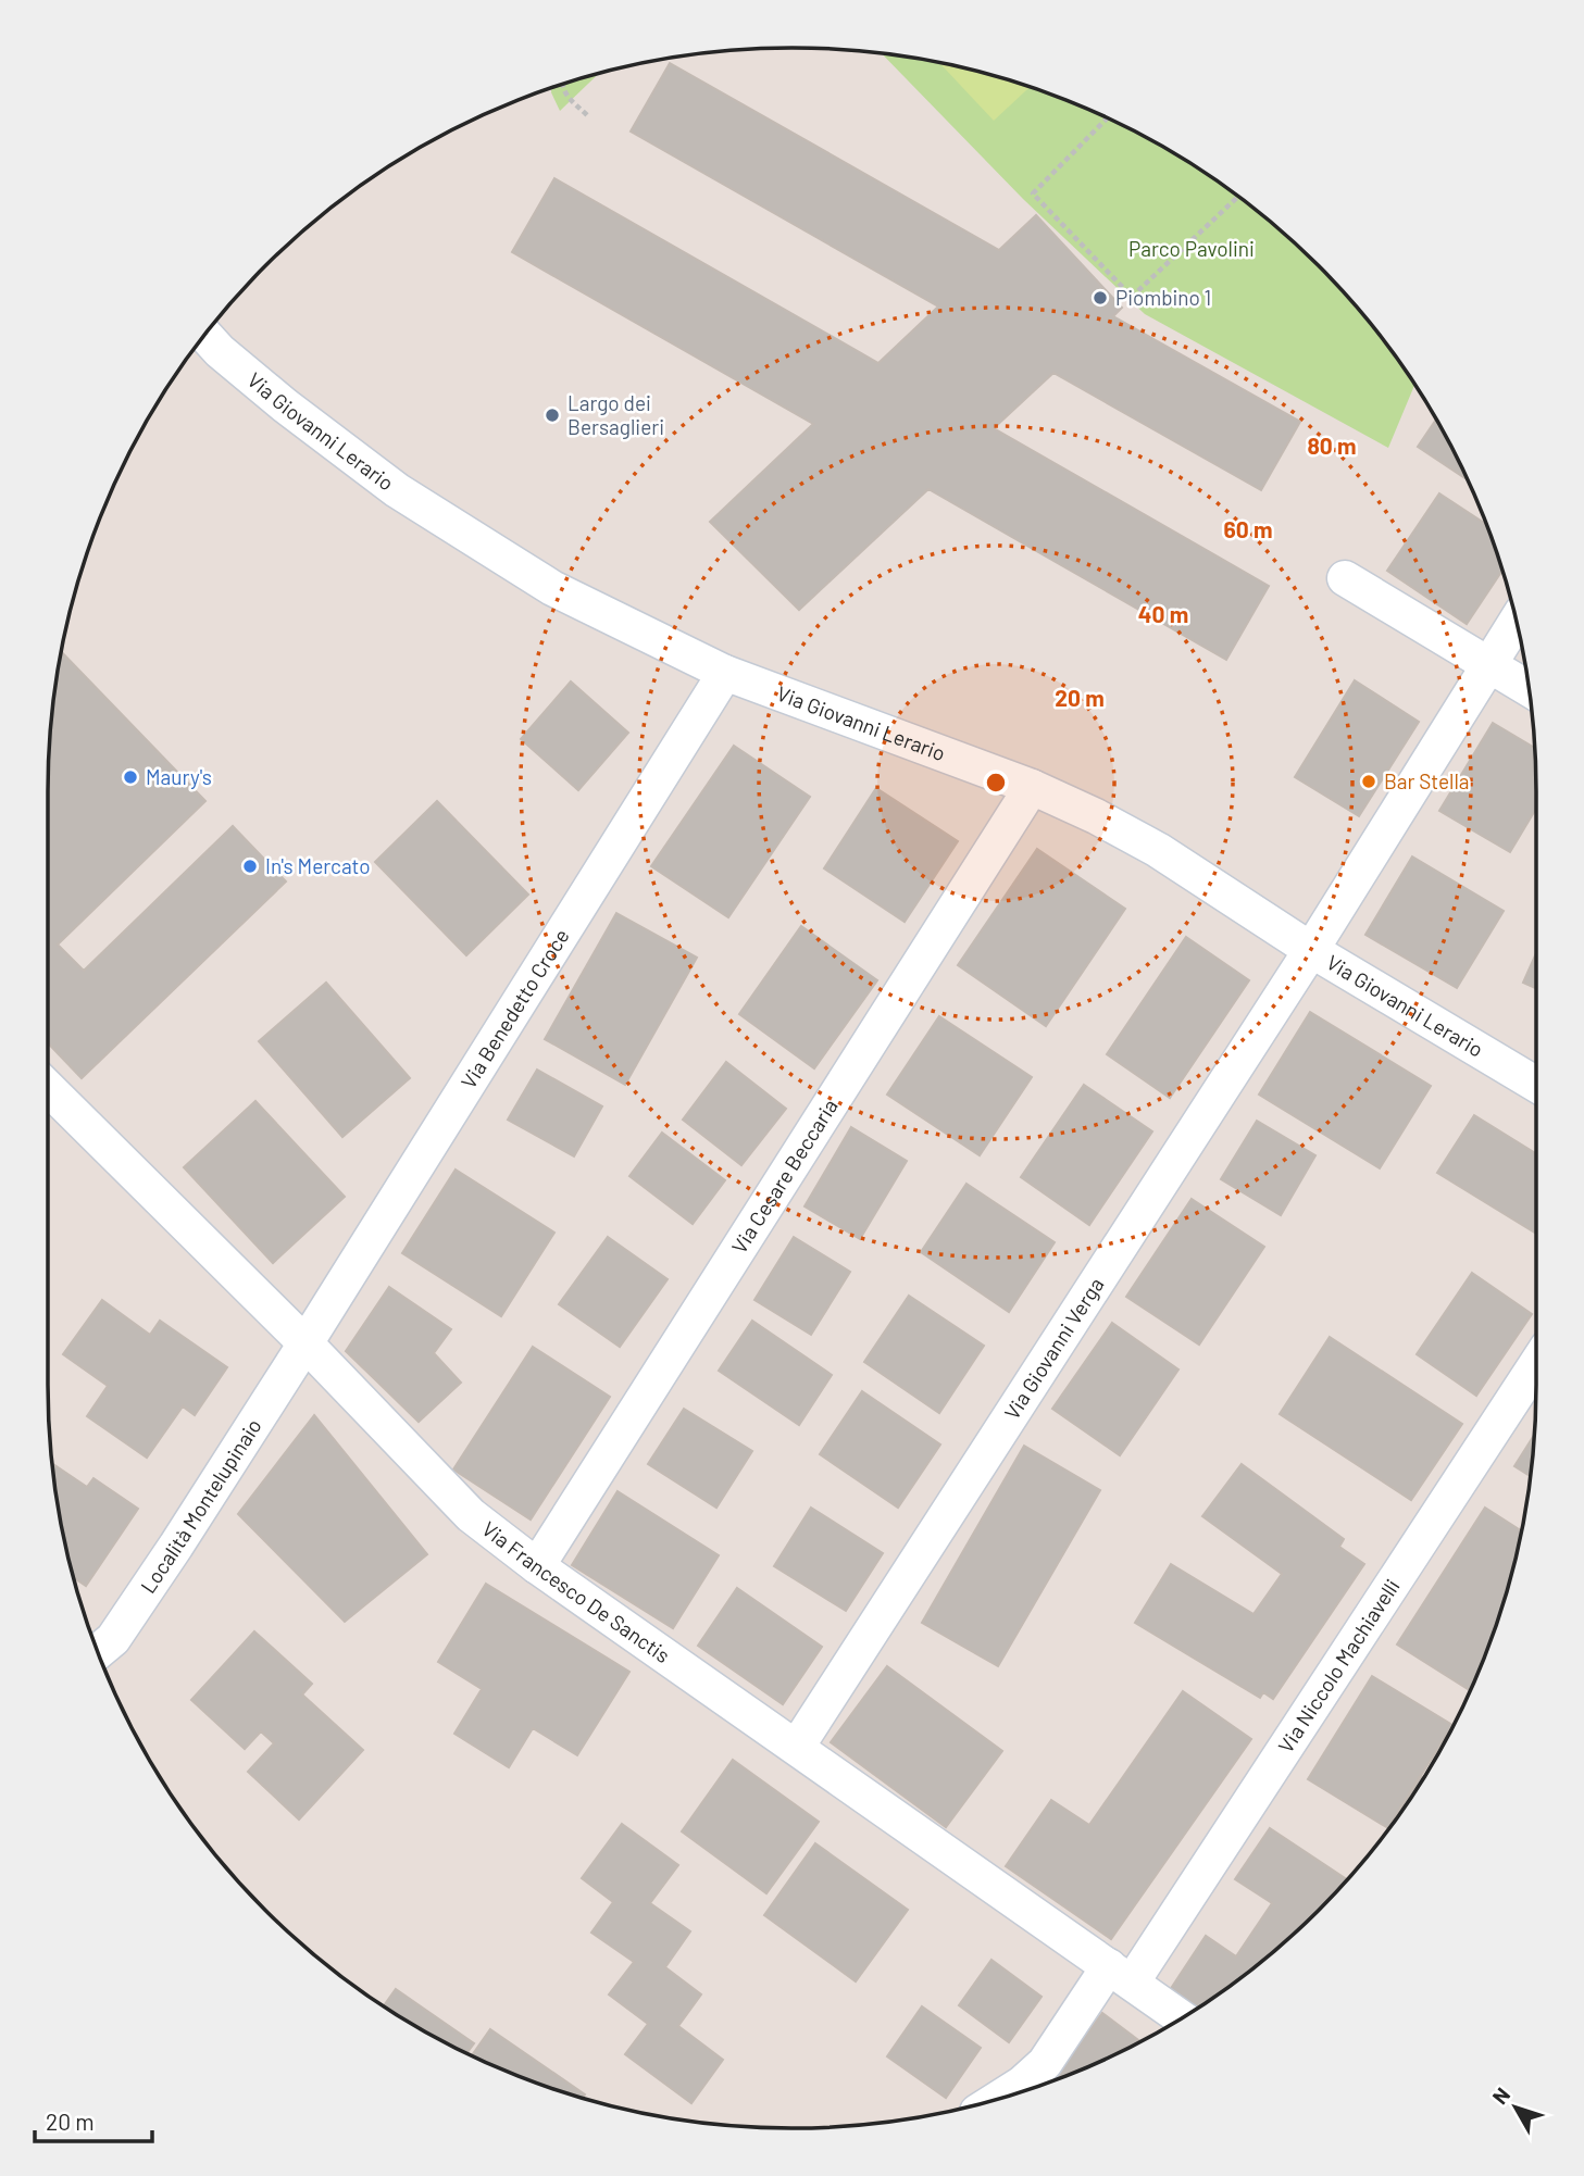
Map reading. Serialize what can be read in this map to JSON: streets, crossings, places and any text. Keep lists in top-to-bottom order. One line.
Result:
{"streets":{"street":["Via Giovanni Lerario","Via Benedetto Croce","Via Cesare Beccaria","Via Giovanni Verga","Località Montelupinaio","Via Francesco De Sanctis","Via Niccolo Machiavelli"]},"crossings":[["Via Giovanni Lerario","Via Benedetto Croce"],["Via Giovanni Lerario","Via Cesare Beccaria"],["Via Giovanni Lerario","Via Giovanni Verga"],["Via Benedetto Croce","Località Montelupinaio"],["Via Benedetto Croce","Via Francesco De Sanctis"],["Via Cesare Beccaria","Via Francesco De Sanctis"],["Via Giovanni Verga","Via Francesco De Sanctis"],["Località Montelupinaio","Via Francesco De Sanctis"],["Via Francesco De Sanctis","Via Niccolo Machiavelli"]],"parks":["Parco Pavolini"],"places":["Piombino 1","Largo dei Bersaglieri","Maury's","Bar Stella","In's Mercato"],"scale_bar":"20 m","north":"top left","rings":["80 m","60 m","40 m","20 m"]}
